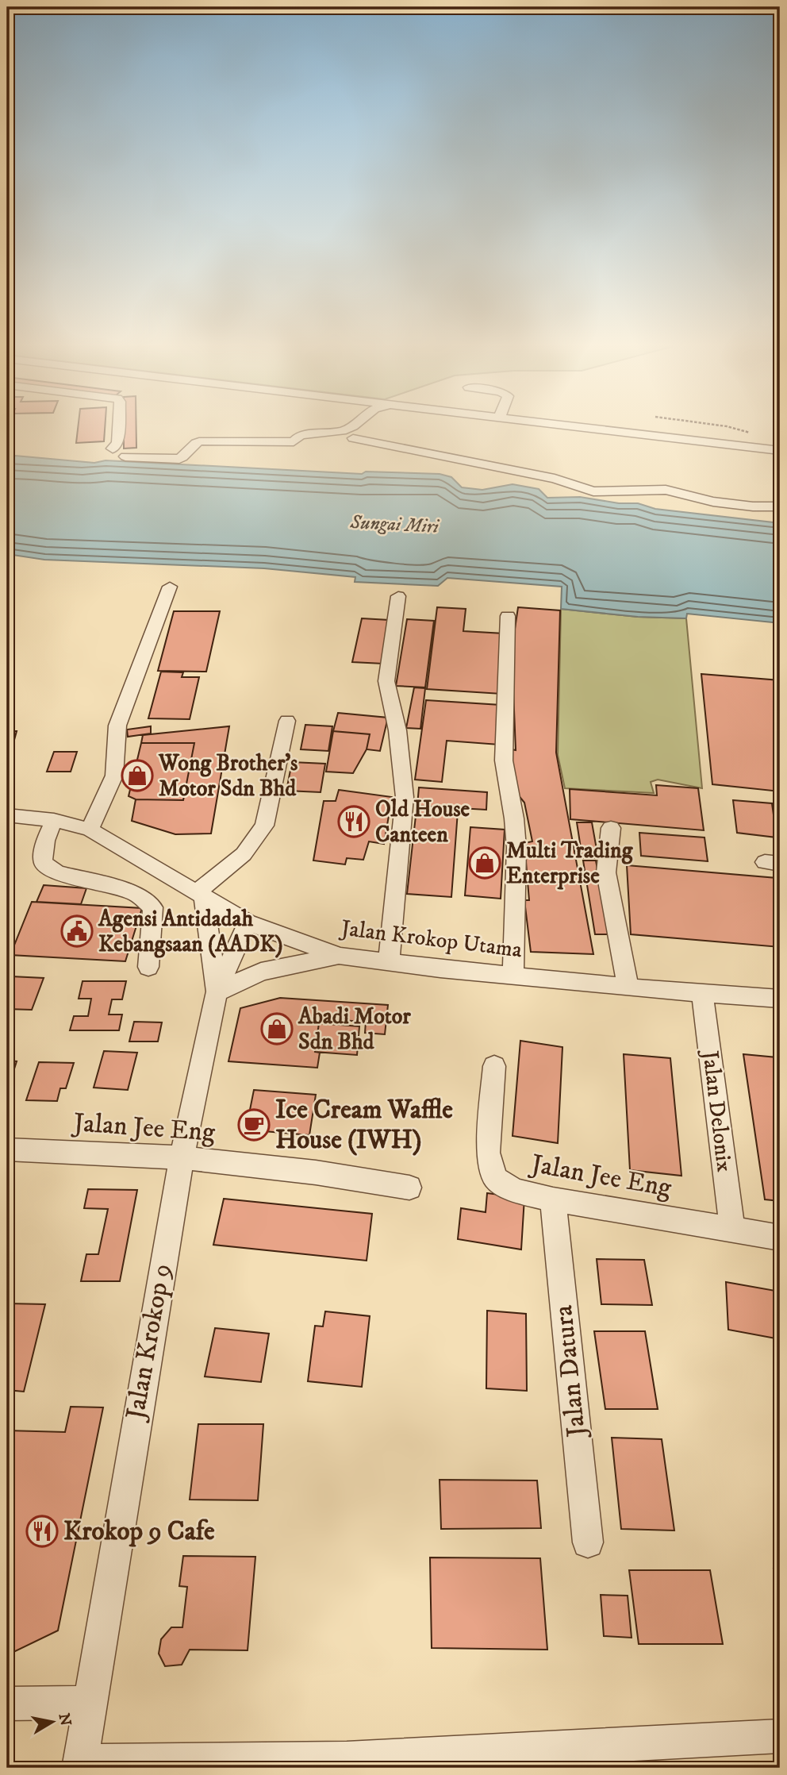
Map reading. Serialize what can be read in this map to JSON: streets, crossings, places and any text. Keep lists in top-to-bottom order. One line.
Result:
{"streets":{"street":["Jalan Krokop Utama","Jalan Delonix","Jalan Jee Eng","Jalan Krokop 9","Jalan Datura"]},"crossings":[["Jalan Krokop Utama","Jalan Delonix"],["Jalan Krokop Utama","Jalan Krokop 9"],["Jalan Delonix","Jalan Jee Eng"],["Jalan Jee Eng","Jalan Krokop 9"],["Jalan Jee Eng","Jalan Datura"]],"water":["Sungai Miri"],"places":{"shop":["Wong Brother's Motor Sdn Bhd","Multi Trading Enterprise","Abadi Motor Sdn Bhd"],"restaurant":["Old House Canteen","Krokop 9 Cafe"],"public building":["Agensi Antidadah Kebangsaan (AADK)"],"cafe":["Ice Cream Waffle House (IWH)"]},"north":"right"}
